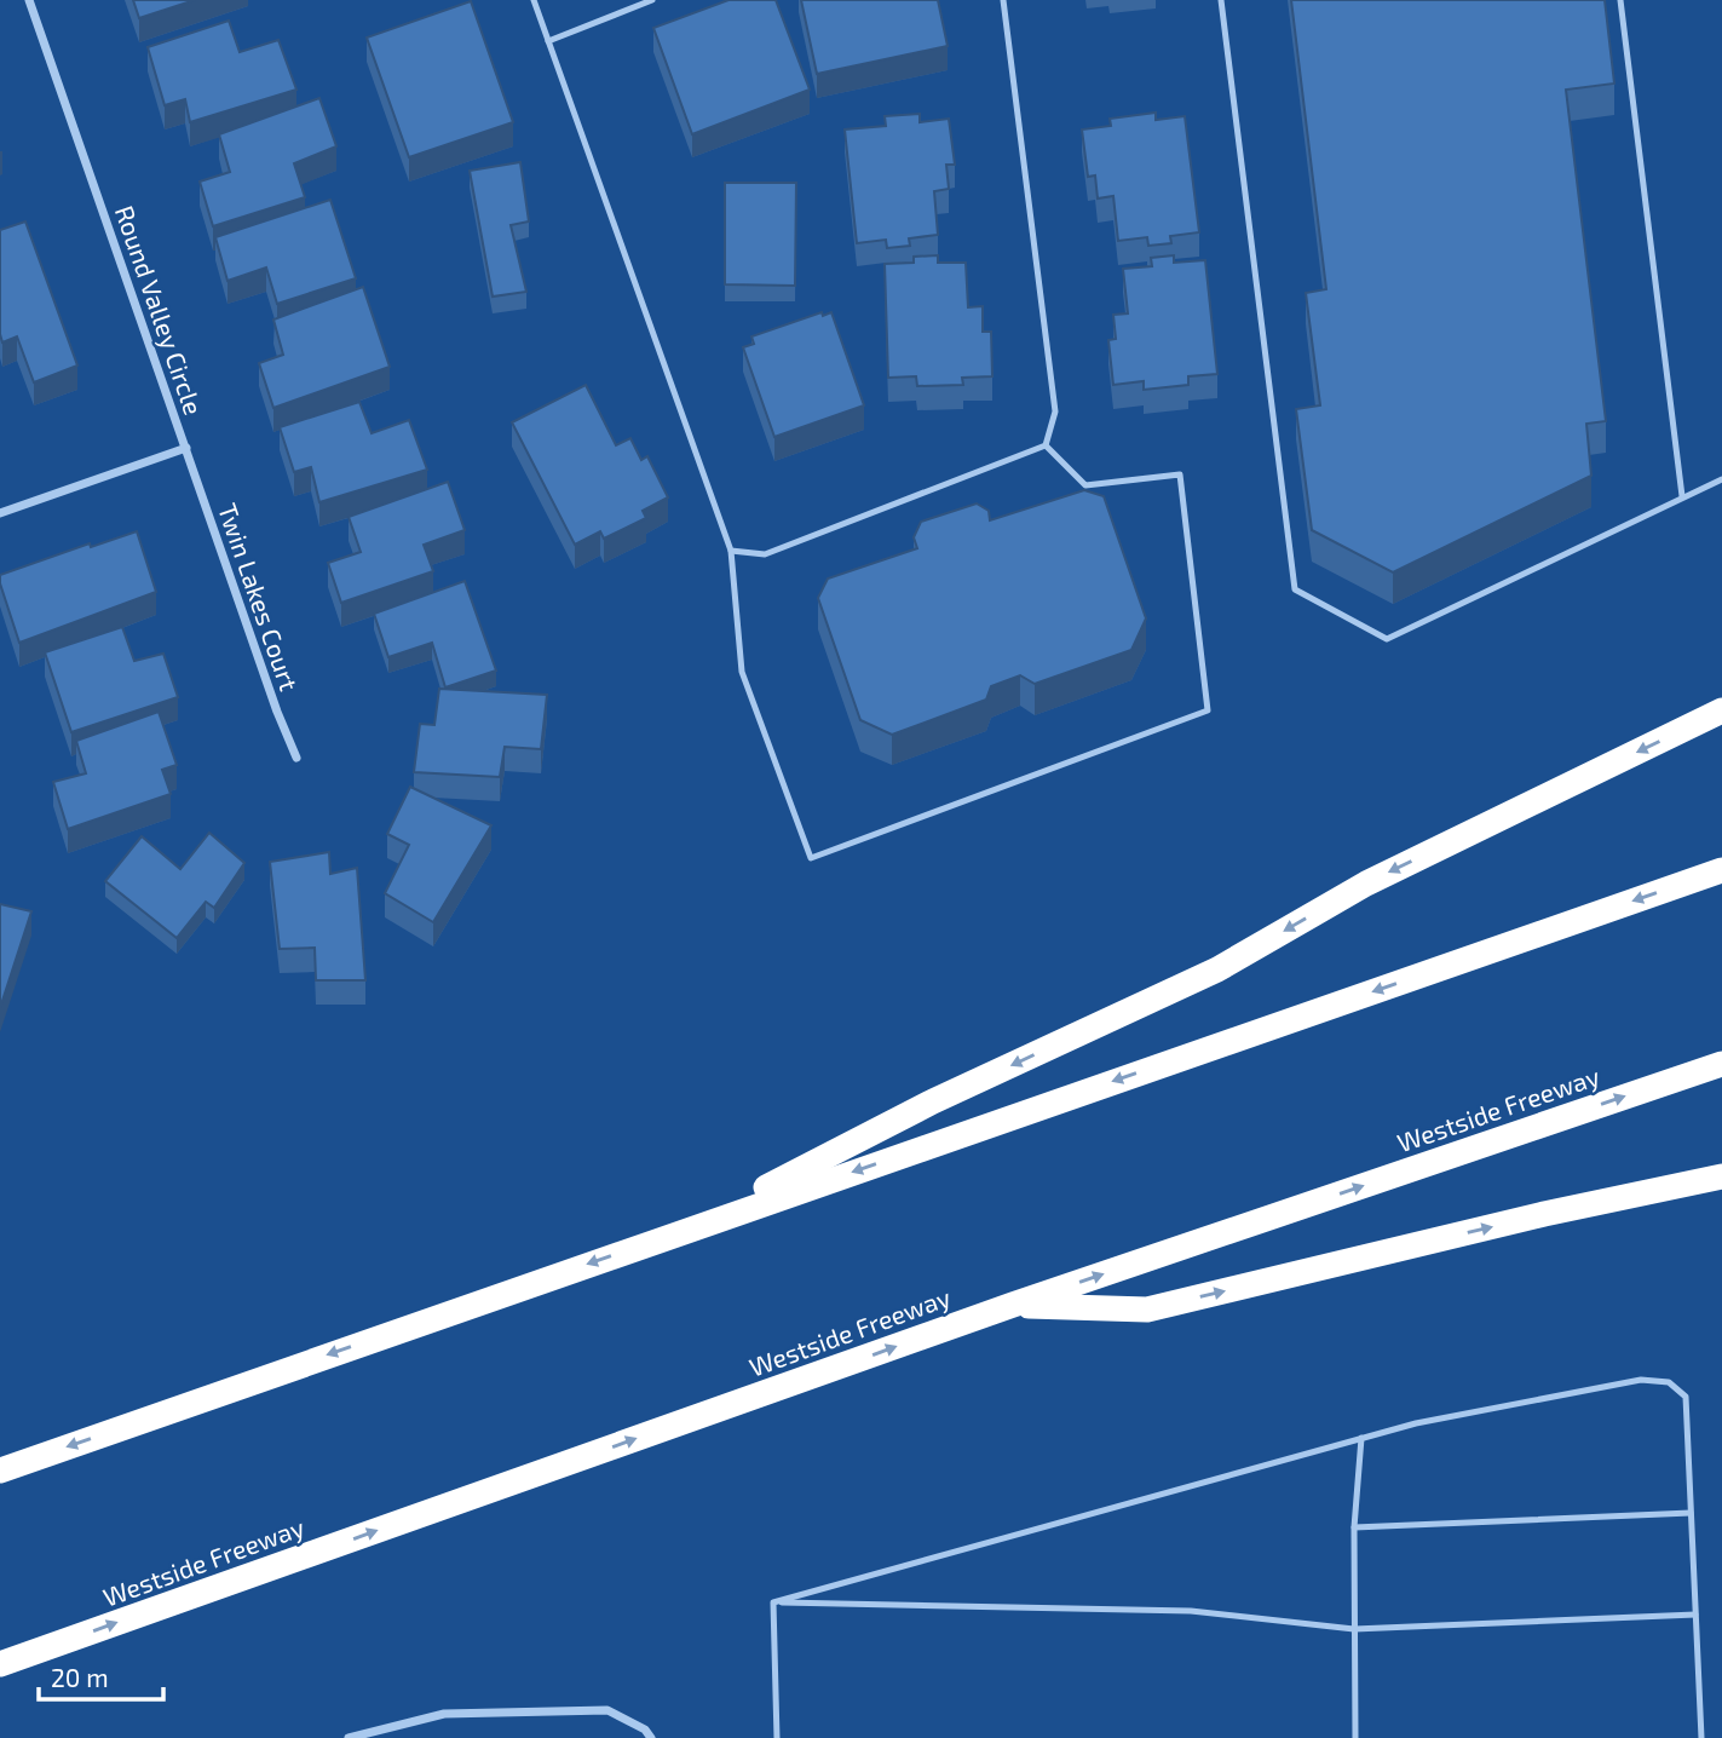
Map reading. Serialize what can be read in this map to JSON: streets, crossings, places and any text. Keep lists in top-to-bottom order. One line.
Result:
{"streets":{"highway":["Westside Freeway"],"street":["Round Valley Circle","Twin Lakes Court"]},"crossings":[["Round Valley Circle","Twin Lakes Court"]],"scale_bar":"20 m"}
